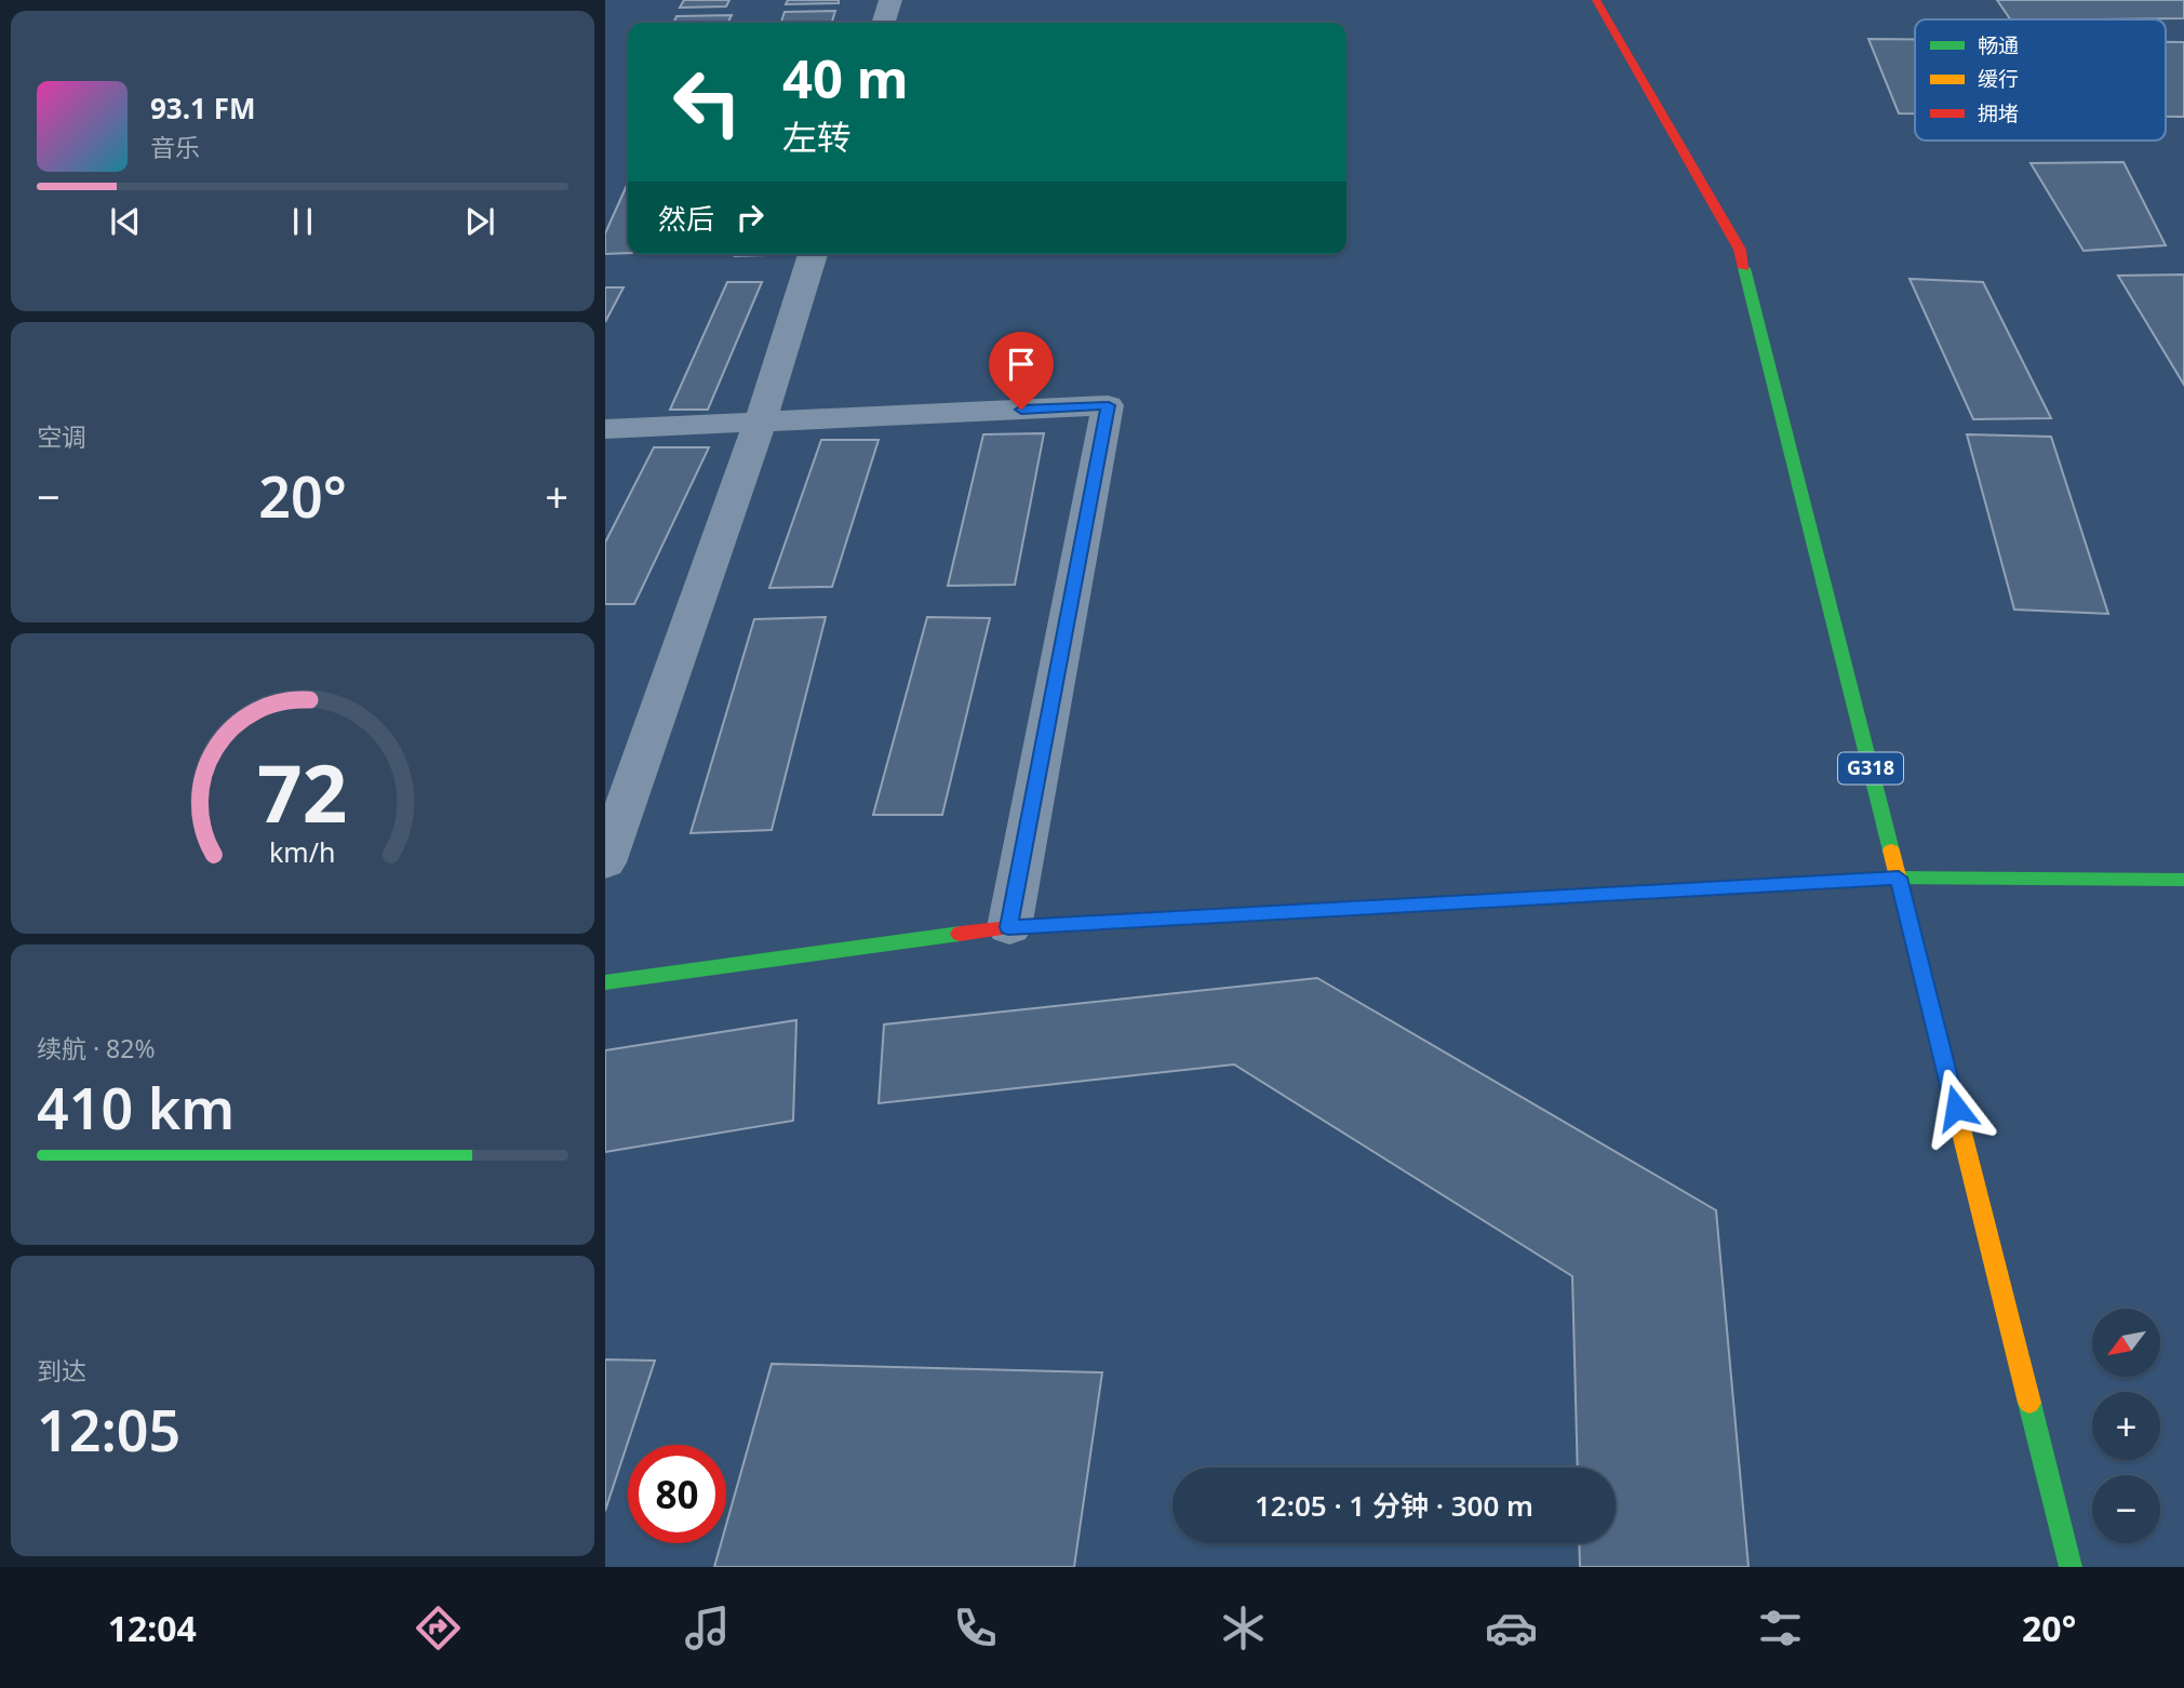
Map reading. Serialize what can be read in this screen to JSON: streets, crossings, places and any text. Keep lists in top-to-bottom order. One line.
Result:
{"streets":{"main road":["G318"]},"legend":["畅通","缓行","拥堵"],"north":"bottom left","page":{"turn":["40 m","左转"],"song":["93.1 FM","音乐"],"then":"然后","tile":["空调",["续航 · 82%","410 km"],["到达","12:05"]],"heat":["−","20°","+"],"map_buttons":["+","−"],"limit":"80","trip":"12:05 · 1 分钟 · 300 m","tabs":["12:04","20°"],"gauge":["72","km/h"]}}
